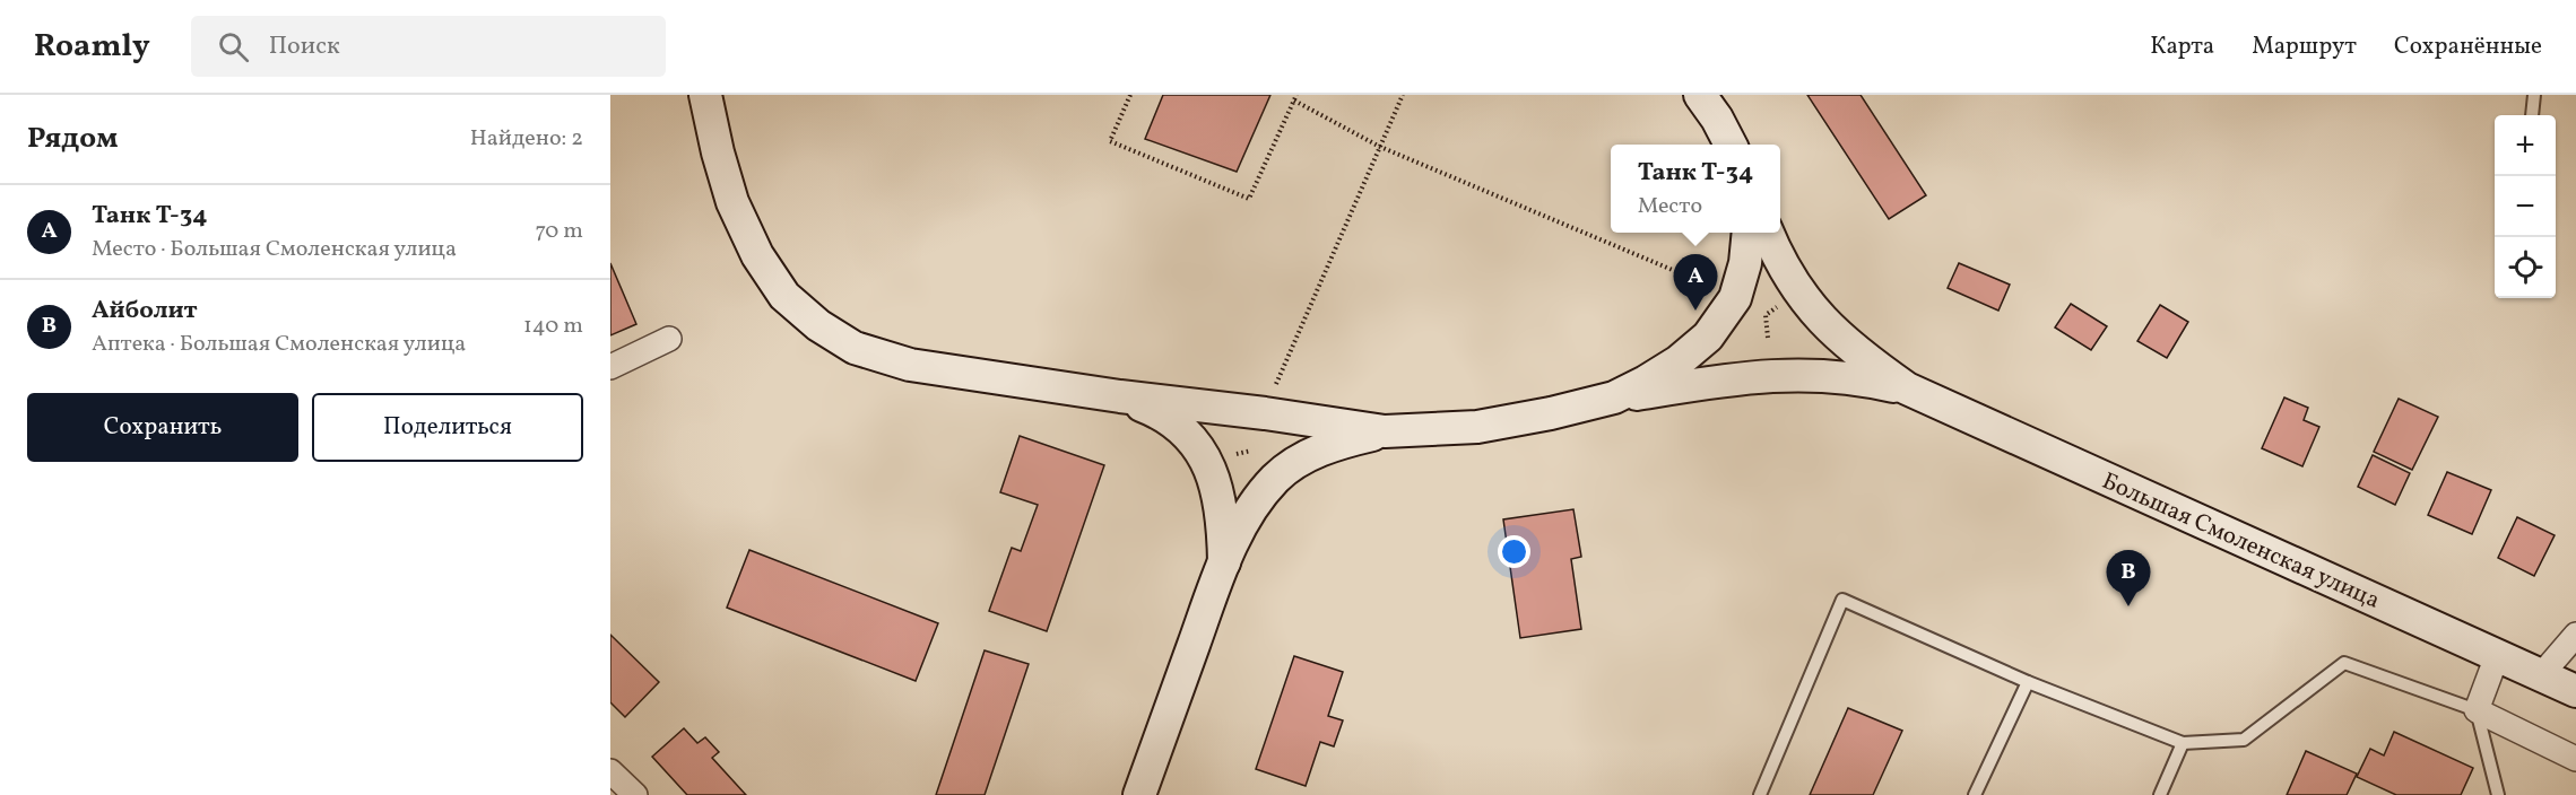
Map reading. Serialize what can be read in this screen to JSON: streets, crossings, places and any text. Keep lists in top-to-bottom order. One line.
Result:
{"streets":{"main road":["Большая Смоленская улица"]},"page":{"header":"Roamly","search":"Поиск","nav":["Карта","Маршрут","Сохранённые"],"heading":["Рядом","Найдено: 2"],"map_buttons":["+","−"],"popup":["Танк Т-34","Место"],"list":[{"mark":"A","name":"Танк Т-34","note":"Место · Большая Смоленская улица","value":"70 m"},{"mark":"B","name":"Айболит","note":"Аптека · Большая Смоленская улица","value":"140 m"}],"pins":["A","B"],"buttons":["Сохранить","Поделиться"]}}
